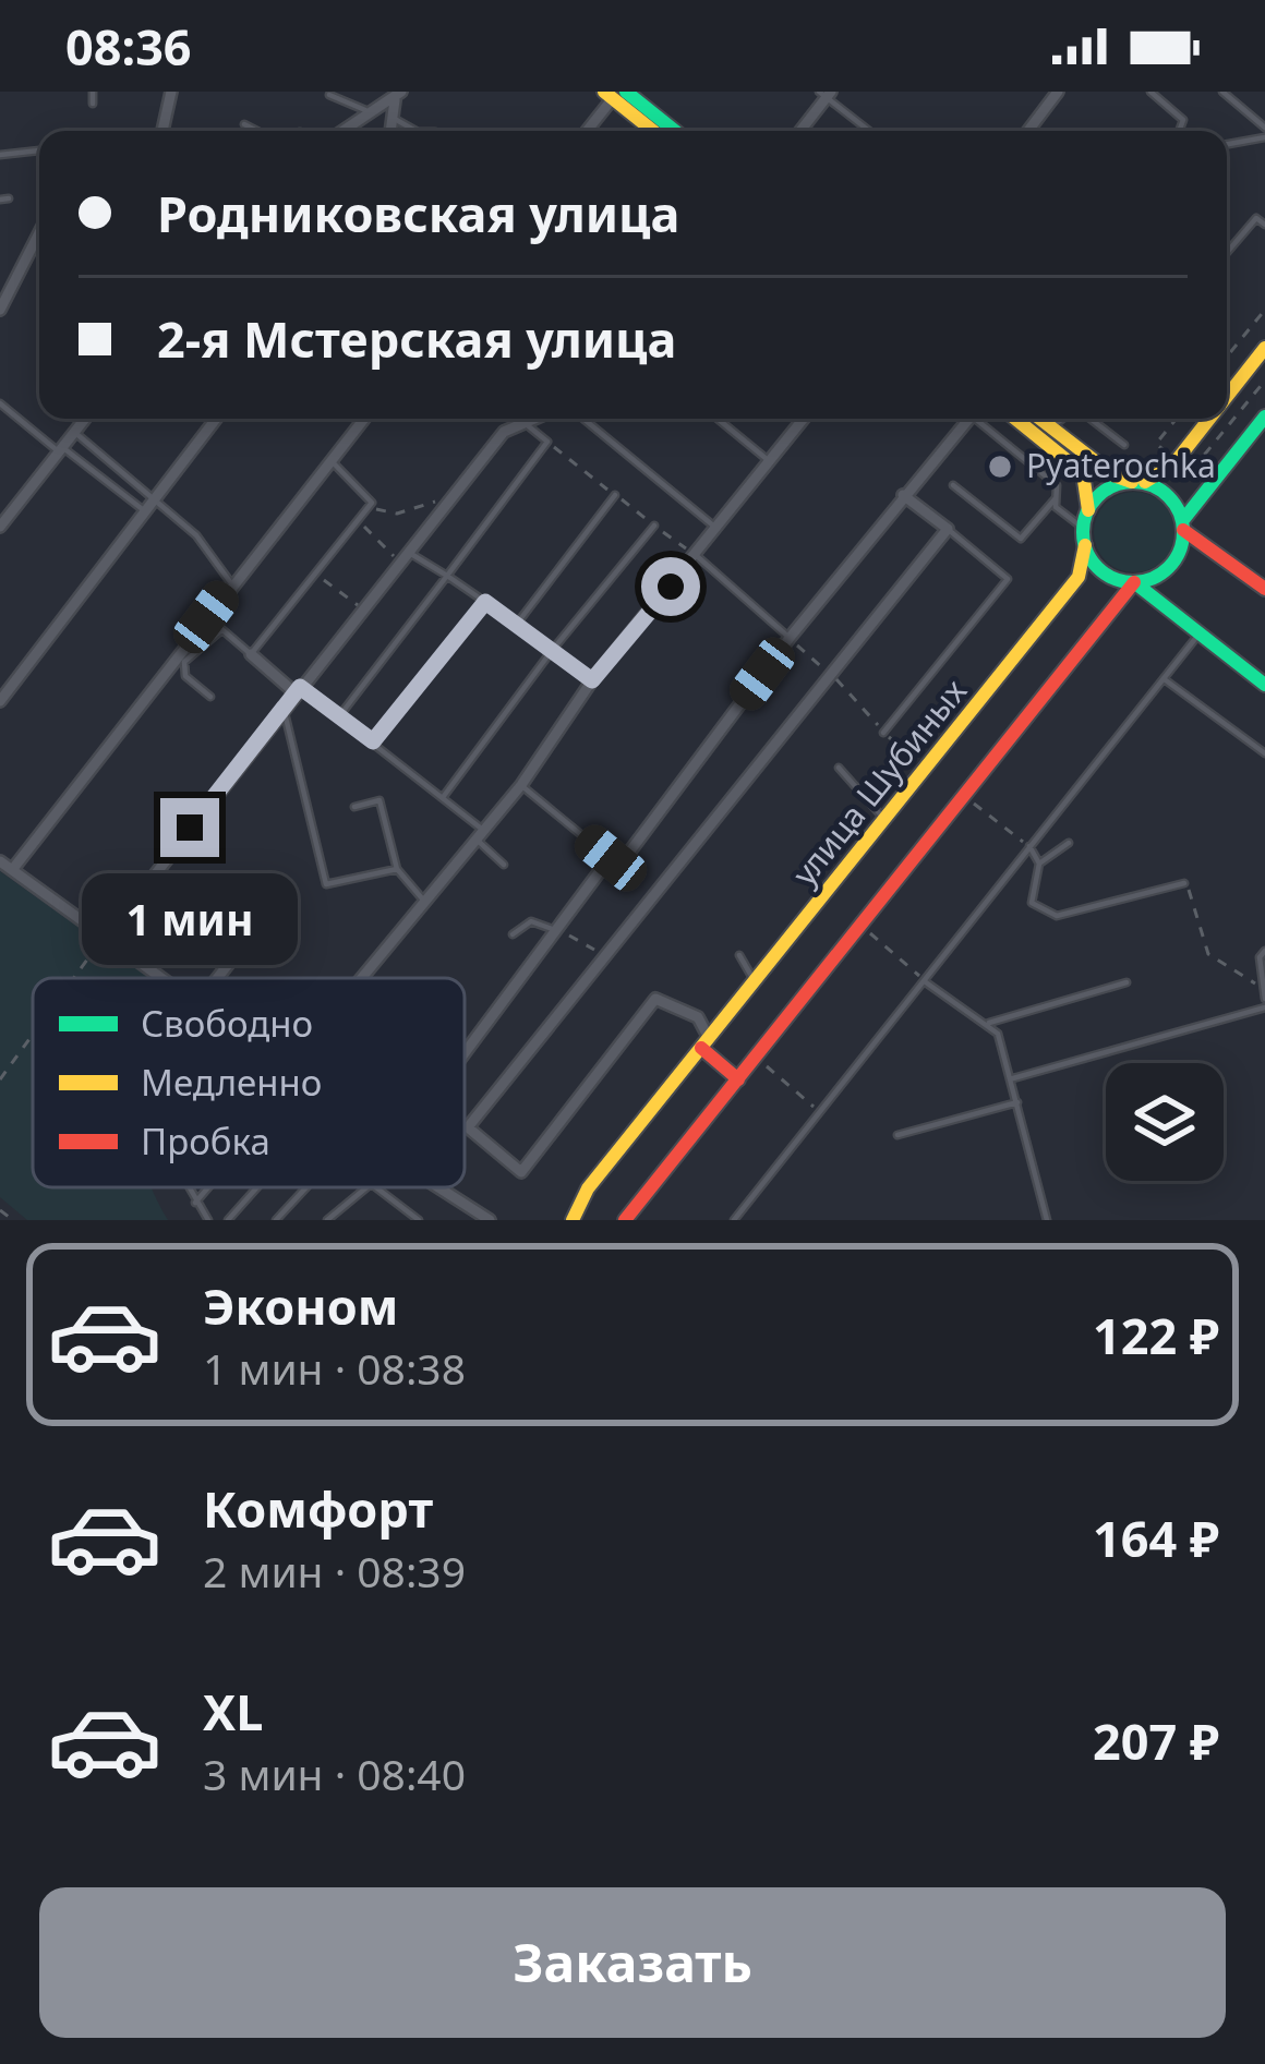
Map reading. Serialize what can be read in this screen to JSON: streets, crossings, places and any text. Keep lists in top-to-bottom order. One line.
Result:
{"streets":{"main road":["улица Шубиных"]},"places":["Pyaterochka"],"legend":["Свободно","Медленно","Пробка"],"page":{"status":"08:36","banner":["Родниковская улица","2-я Мстерская улица"],"bubble":"1 мин","list":[{"name":"Эконом","note":"1 мин · 08:38","value":"122 ₽"},{"name":"Комфорт","note":"2 мин · 08:39","value":"164 ₽"},{"name":"XL","note":"3 мин · 08:40","value":"207 ₽"}],"buttons":"Заказать"}}
